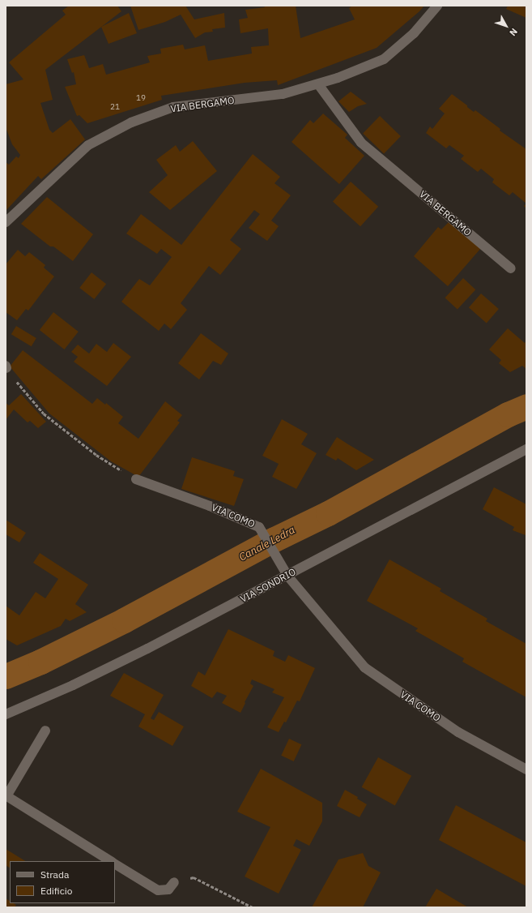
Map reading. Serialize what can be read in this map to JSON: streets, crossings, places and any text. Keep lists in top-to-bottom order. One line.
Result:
{"streets":{"street":["VIA BERGAMO","VIA COMO","VIA SONDRIO"]},"crossings":[["VIA COMO","VIA SONDRIO"]],"water":["Canale Ledra"],"house_numbers":["19","21"],"legend":["Strada","Edificio"],"north":"bottom right"}
